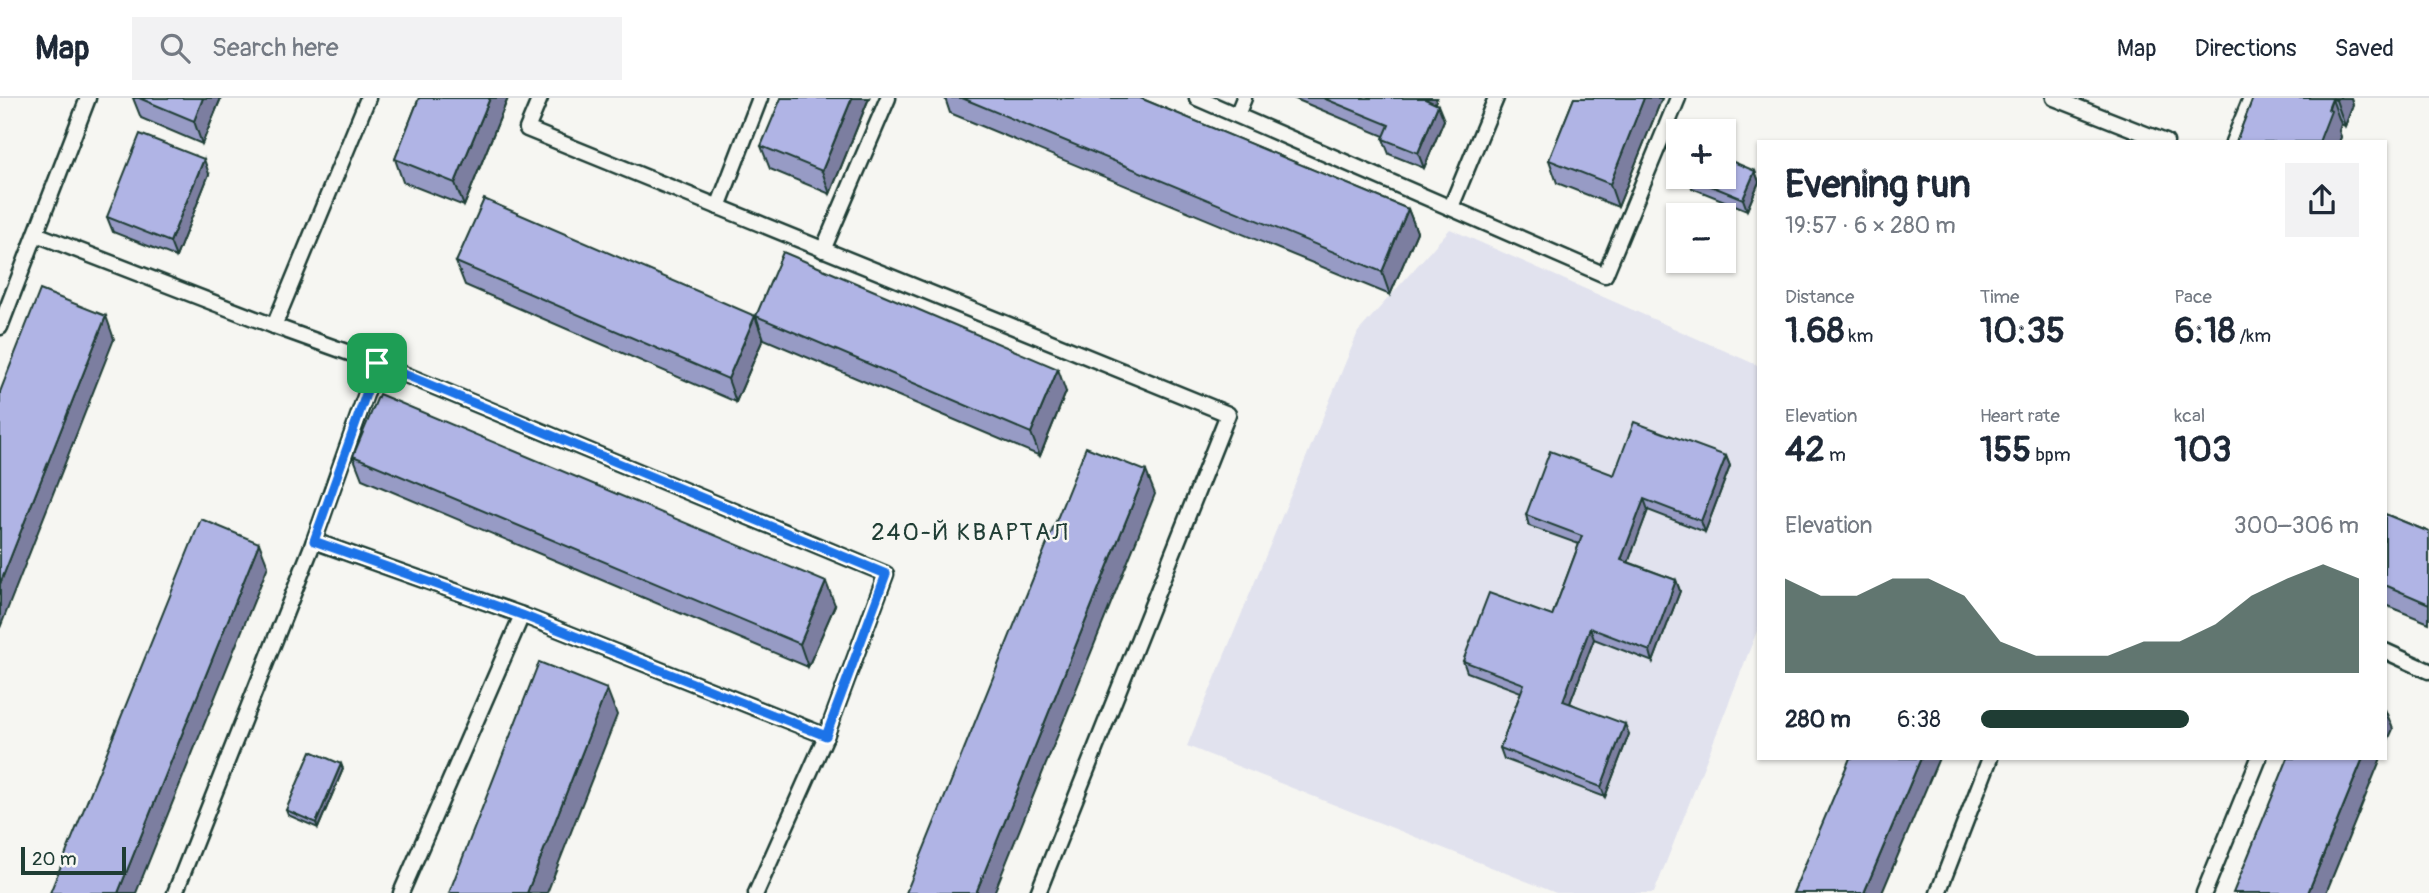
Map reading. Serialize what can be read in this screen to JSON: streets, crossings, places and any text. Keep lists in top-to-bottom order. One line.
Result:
{"districts":["240-Й КВАРТАЛ"],"scale_bar":"20 m","page":{"header":"Map","search":"Search here","nav":["Map","Directions","Saved"],"map_buttons":["+","−"],"heading":["Evening run","19:57 · 6 × 280 m"],"stats":[["Distance","1.68 km"],["Time","10:35"],["Pace","6:18 /km"],["Elevation","42 m"],["Heart rate","155 bpm"],["kcal","103"]],"chart":["Elevation","300–306 m"],"list":[{"name":"280 m","note":"6:38"}],"scale":"20 m"}}
